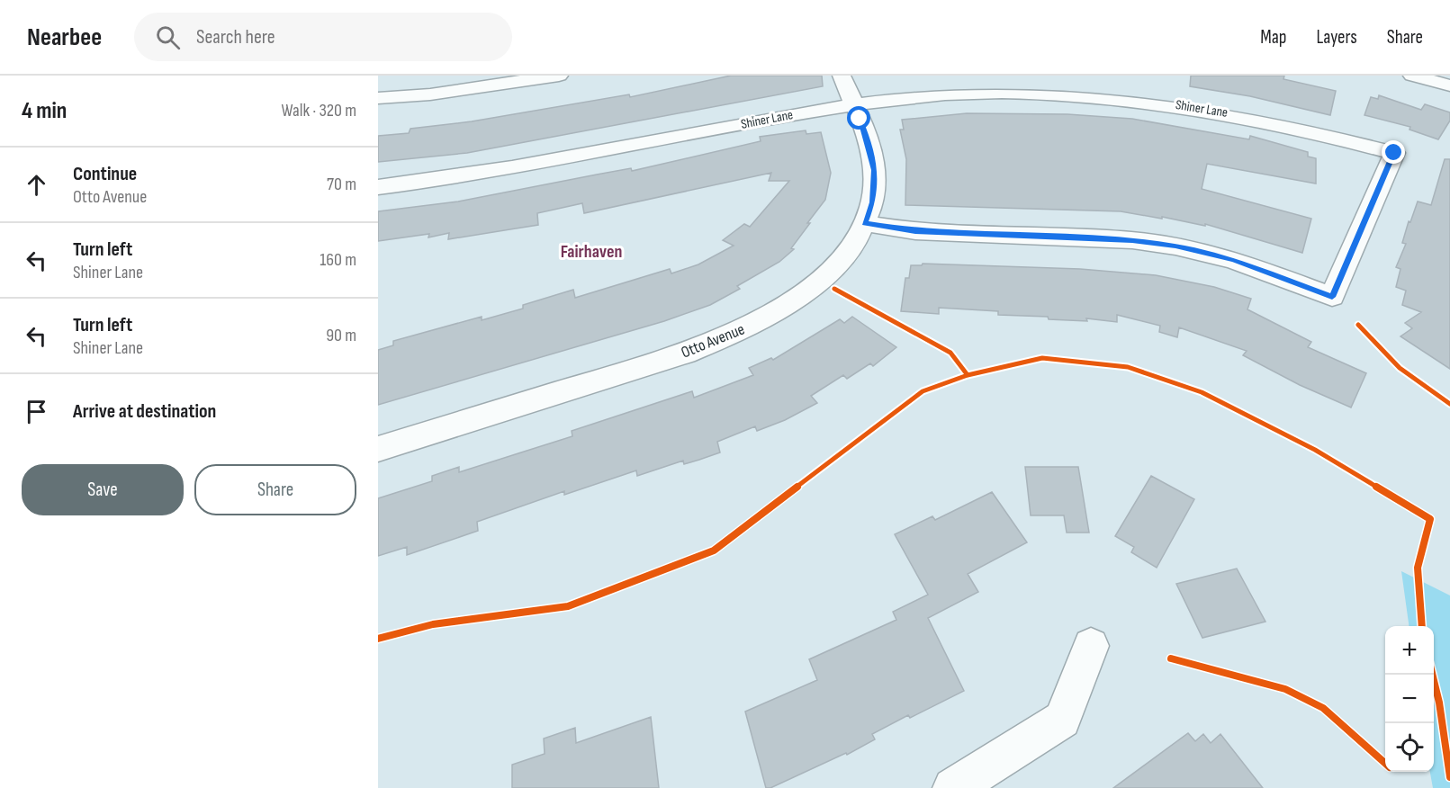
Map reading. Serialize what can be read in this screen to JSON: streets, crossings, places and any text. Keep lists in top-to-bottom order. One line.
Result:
{"streets":{"street":["Shiner Lane","Otto Avenue"]},"crossings":[["Shiner Lane","Otto Avenue"]],"districts":["Fairhaven"],"page":{"header":"Nearbee","search":"Search here","nav":["Map","Layers","Share"],"heading":["4 min","Walk · 320 m"],"list":[["Continue","Otto Avenue","70 m"],["Turn left","Shiner Lane","160 m"],["Turn left","Shiner Lane","90 m"],"Arrive at destination"],"buttons":["Save","Share"],"map_buttons":["+","−"]}}
